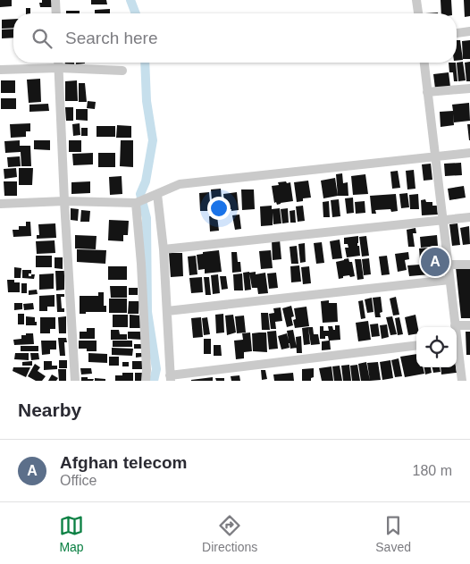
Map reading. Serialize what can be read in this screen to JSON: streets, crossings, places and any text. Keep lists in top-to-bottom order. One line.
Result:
{"page":{"search":"Search here","pins":"A","heading":"Nearby","list":[{"mark":"A","name":"Afghan telecom","note":"Office","value":"180 m"}],"nav":["Map","Directions","Saved"]}}
